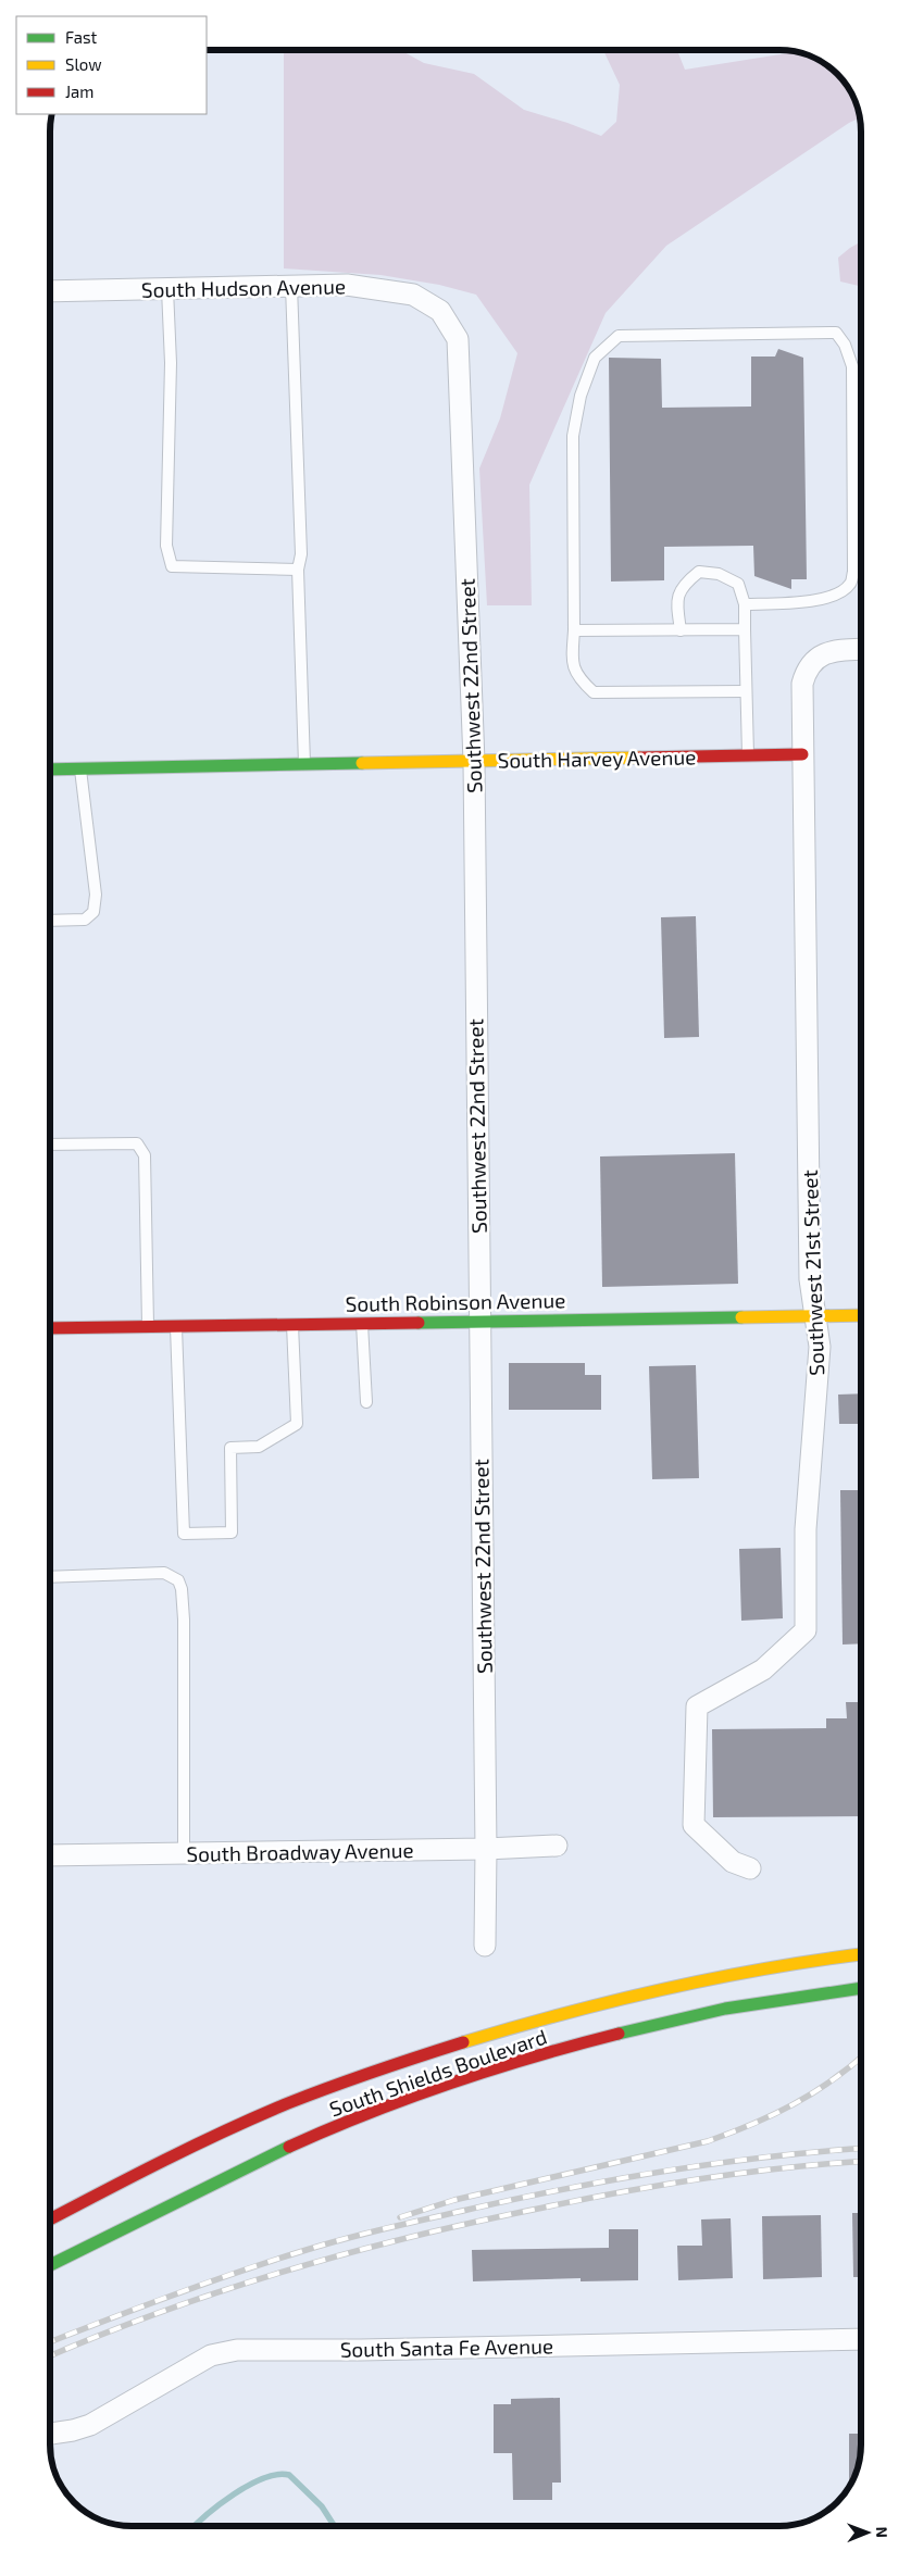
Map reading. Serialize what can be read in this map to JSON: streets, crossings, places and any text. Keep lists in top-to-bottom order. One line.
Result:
{"streets":{"main road":["South Harvey Avenue","South Robinson Avenue","South Shields Boulevard"],"street":["South Hudson Avenue","Southwest 22nd Street","Southwest 21st Street","South Broadway Avenue","South Santa Fe Avenue"]},"crossings":[["South Hudson Avenue","Southwest 22nd Street"],["Southwest 22nd Street","South Harvey Avenue"],["Southwest 22nd Street","South Robinson Avenue"],["Southwest 22nd Street","South Broadway Avenue"],["South Harvey Avenue","Southwest 21st Street"],["Southwest 21st Street","South Robinson Avenue"]],"legend":["Fast","Slow","Jam"],"north":"right"}
